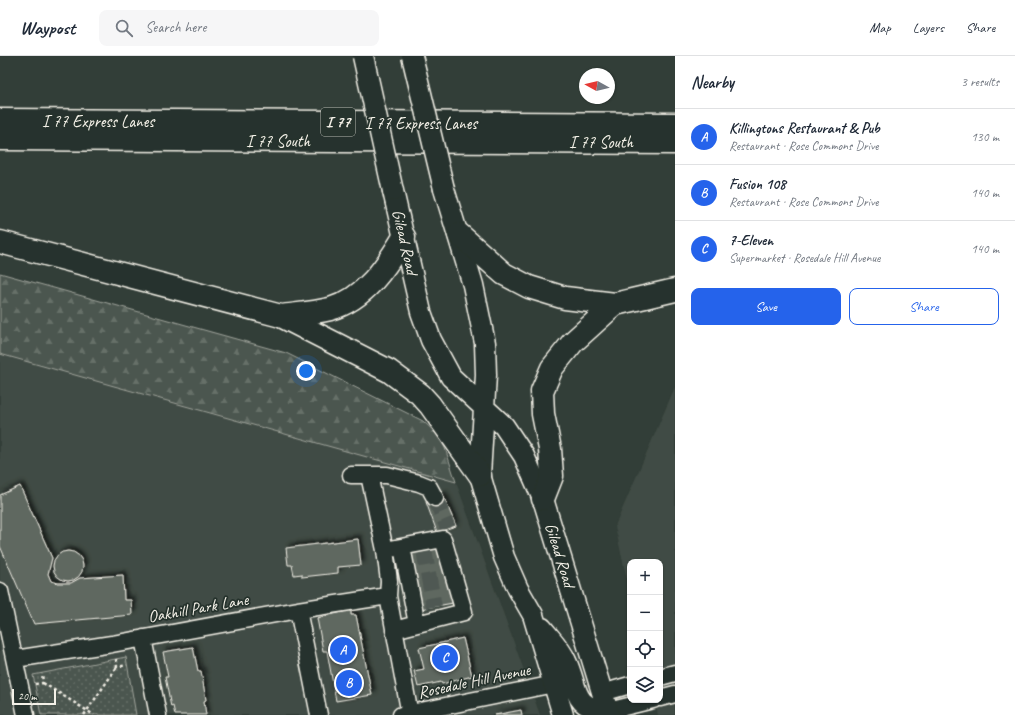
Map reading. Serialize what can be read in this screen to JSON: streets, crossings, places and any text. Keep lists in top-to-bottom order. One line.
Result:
{"streets":{"highway":["I 77 Express Lanes","I 77","I 77 South"],"main road":["Gilead Road"],"street":["Oakhill Park Lane","Rosedale Hill Avenue"]},"scale_bar":"20 m","north":"left","page":{"header":"Waypost","search":"Search here","nav":["Map","Layers","Share"],"heading":["Nearby","3 results"],"list":[{"mark":"A","name":"Killingtons Restaurant & Pub","note":"Restaurant · Rose Commons Drive","value":"130 m"},{"mark":"B","name":"Fusion 108","note":"Restaurant · Rose Commons Drive","value":"140 m"},{"mark":"C","name":"7-Eleven","note":"Supermarket · Rosedale Hill Avenue","value":"140 m"}],"buttons":["Save","Share"],"map_buttons":["+","−"],"pins":["A","C","B"],"scale":"20 m"}}
